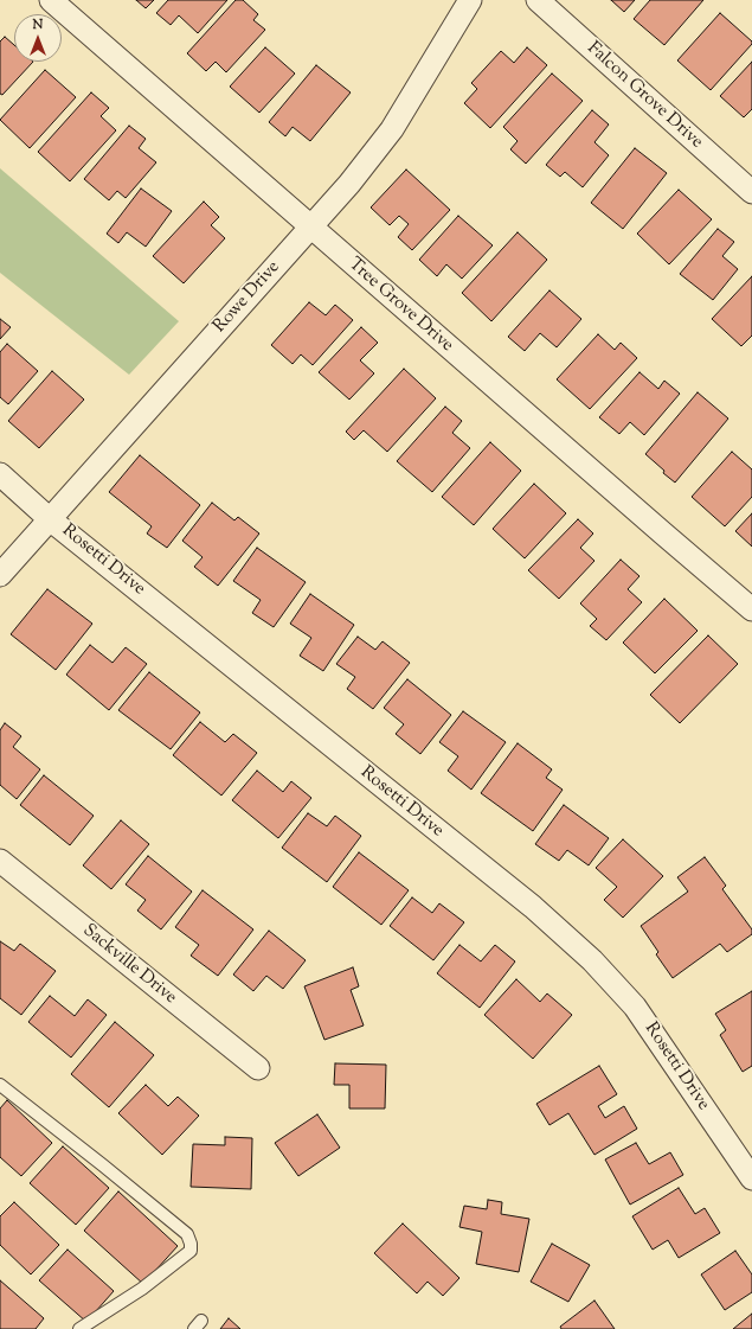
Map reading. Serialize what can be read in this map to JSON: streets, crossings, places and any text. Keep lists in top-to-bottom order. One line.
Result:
{"streets":{"street":["Falcon Grove Drive","Rowe Drive","Tree Grove Drive","Rosetti Drive","Sackville Drive"]},"crossings":[["Rowe Drive","Tree Grove Drive"],["Rowe Drive","Rosetti Drive"]],"north":"top"}
